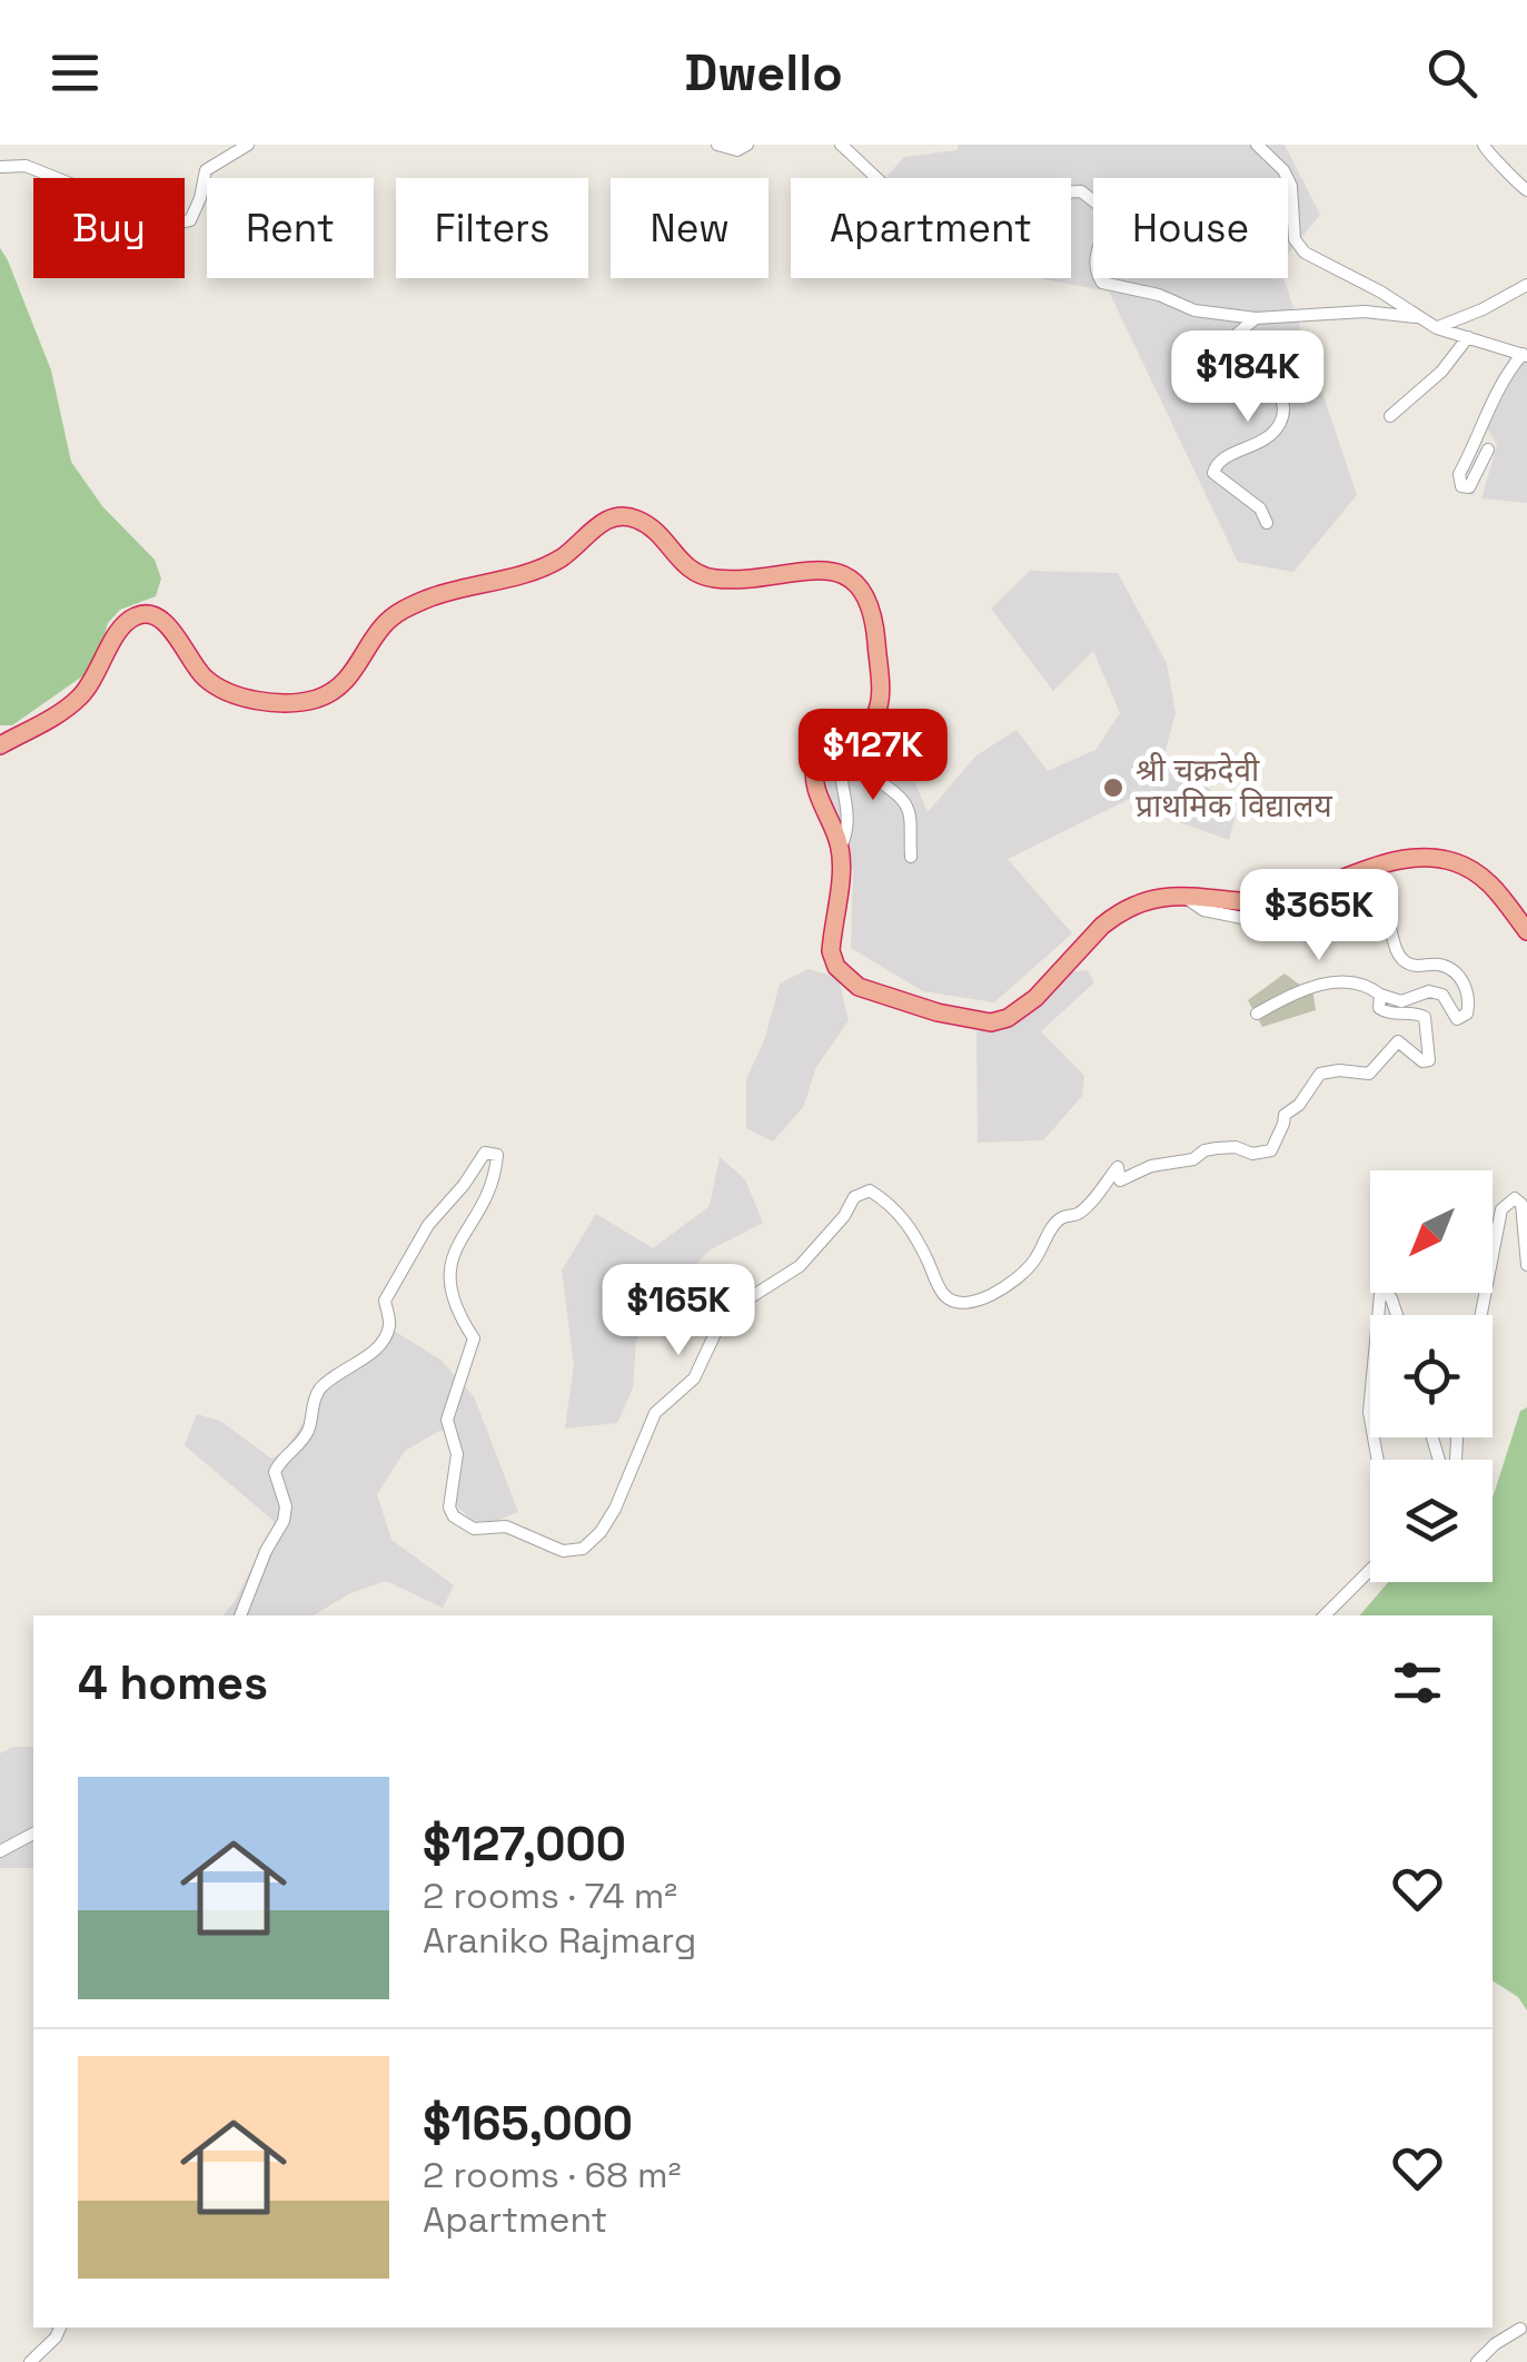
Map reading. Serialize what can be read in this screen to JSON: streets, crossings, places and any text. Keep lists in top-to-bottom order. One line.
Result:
{"places":["श्री चक्रदेवी प्राथमिक विद्यालय"],"north":"bottom left","page":{"header":"Dwello","chip":["Buy","Rent","Filters","New","Apartment","House"],"price":["$184K","$127K","$365K","$165K"],"heading":"4 homes","list":[{"name":"$127,000","note":"2 rooms · 74 m² · Araniko Rajmarg"},{"name":"$165,000","note":"2 rooms · 68 m² · Apartment"}]}}
